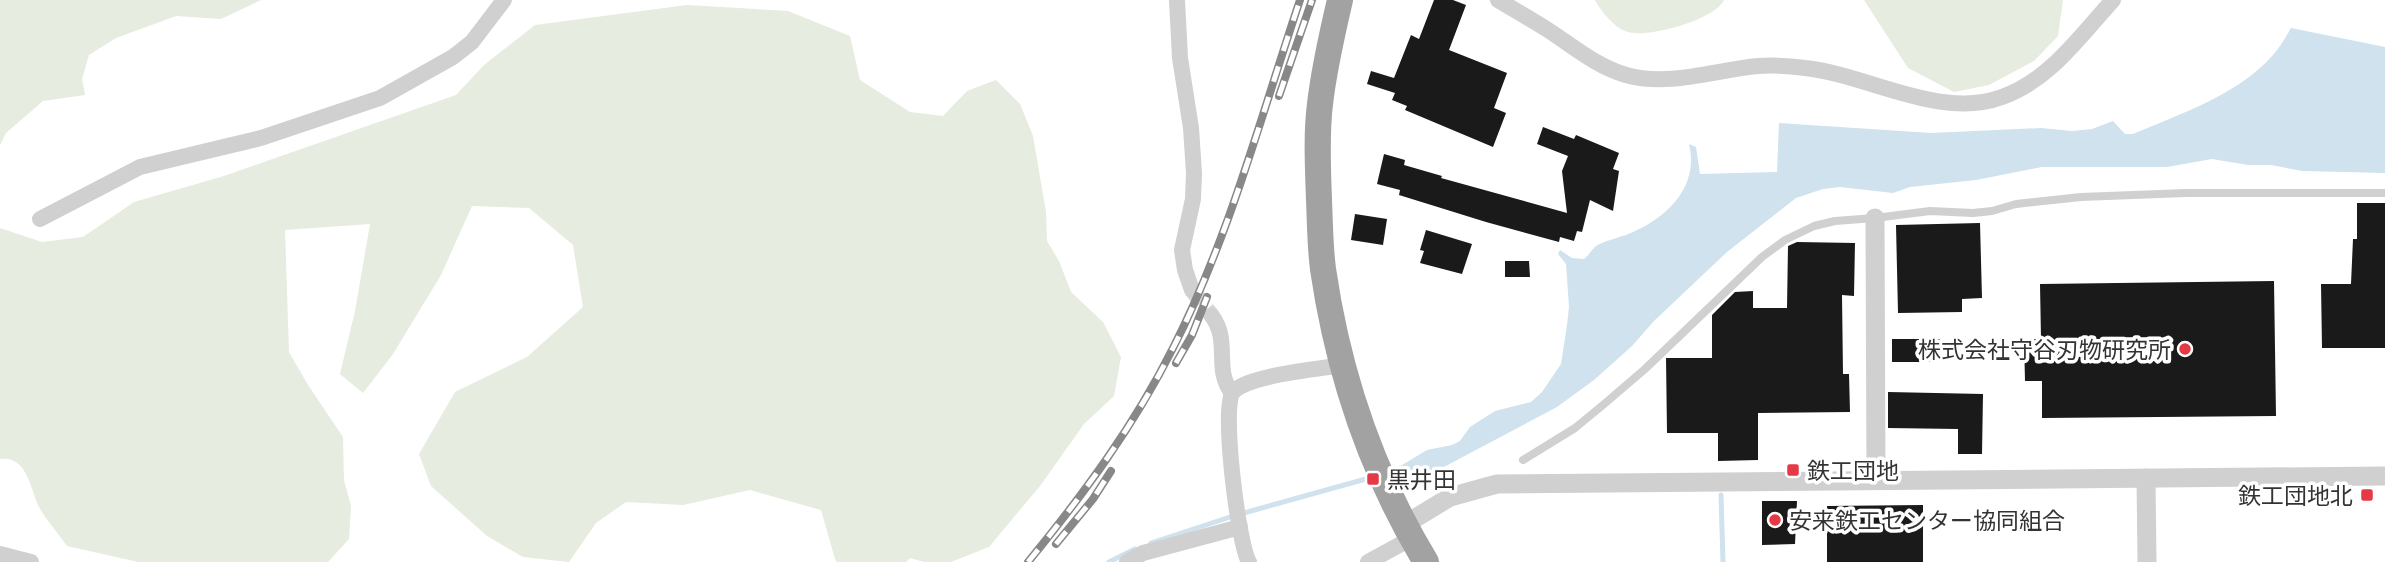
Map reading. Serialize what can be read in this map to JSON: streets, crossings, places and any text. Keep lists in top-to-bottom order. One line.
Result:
{"places":{"other":["株式会社守谷刃物研究所","安来鉄工センター協同組合"],"transit":["鉄工団地","黒井田","鉄工団地北"]}}
